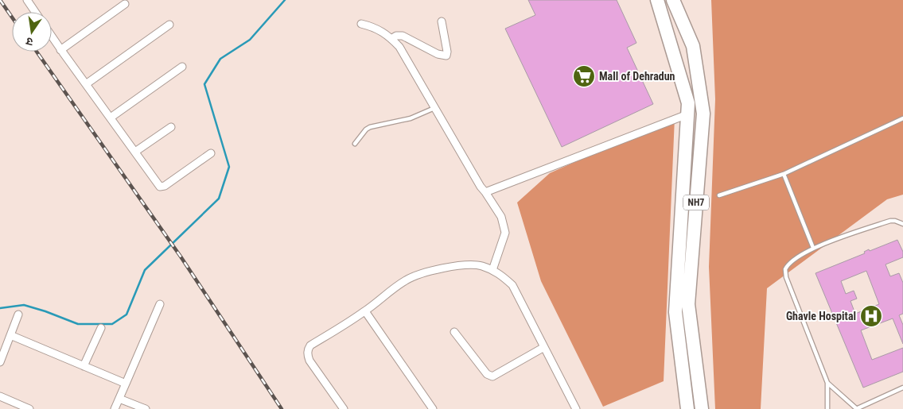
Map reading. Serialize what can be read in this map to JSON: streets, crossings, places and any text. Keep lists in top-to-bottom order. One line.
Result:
{"streets":{"highway":["NH7"]},"places":{"supermarket":["Mall of Dehradun"],"hospital":["Ghavle Hospital"]},"north":"bottom"}
